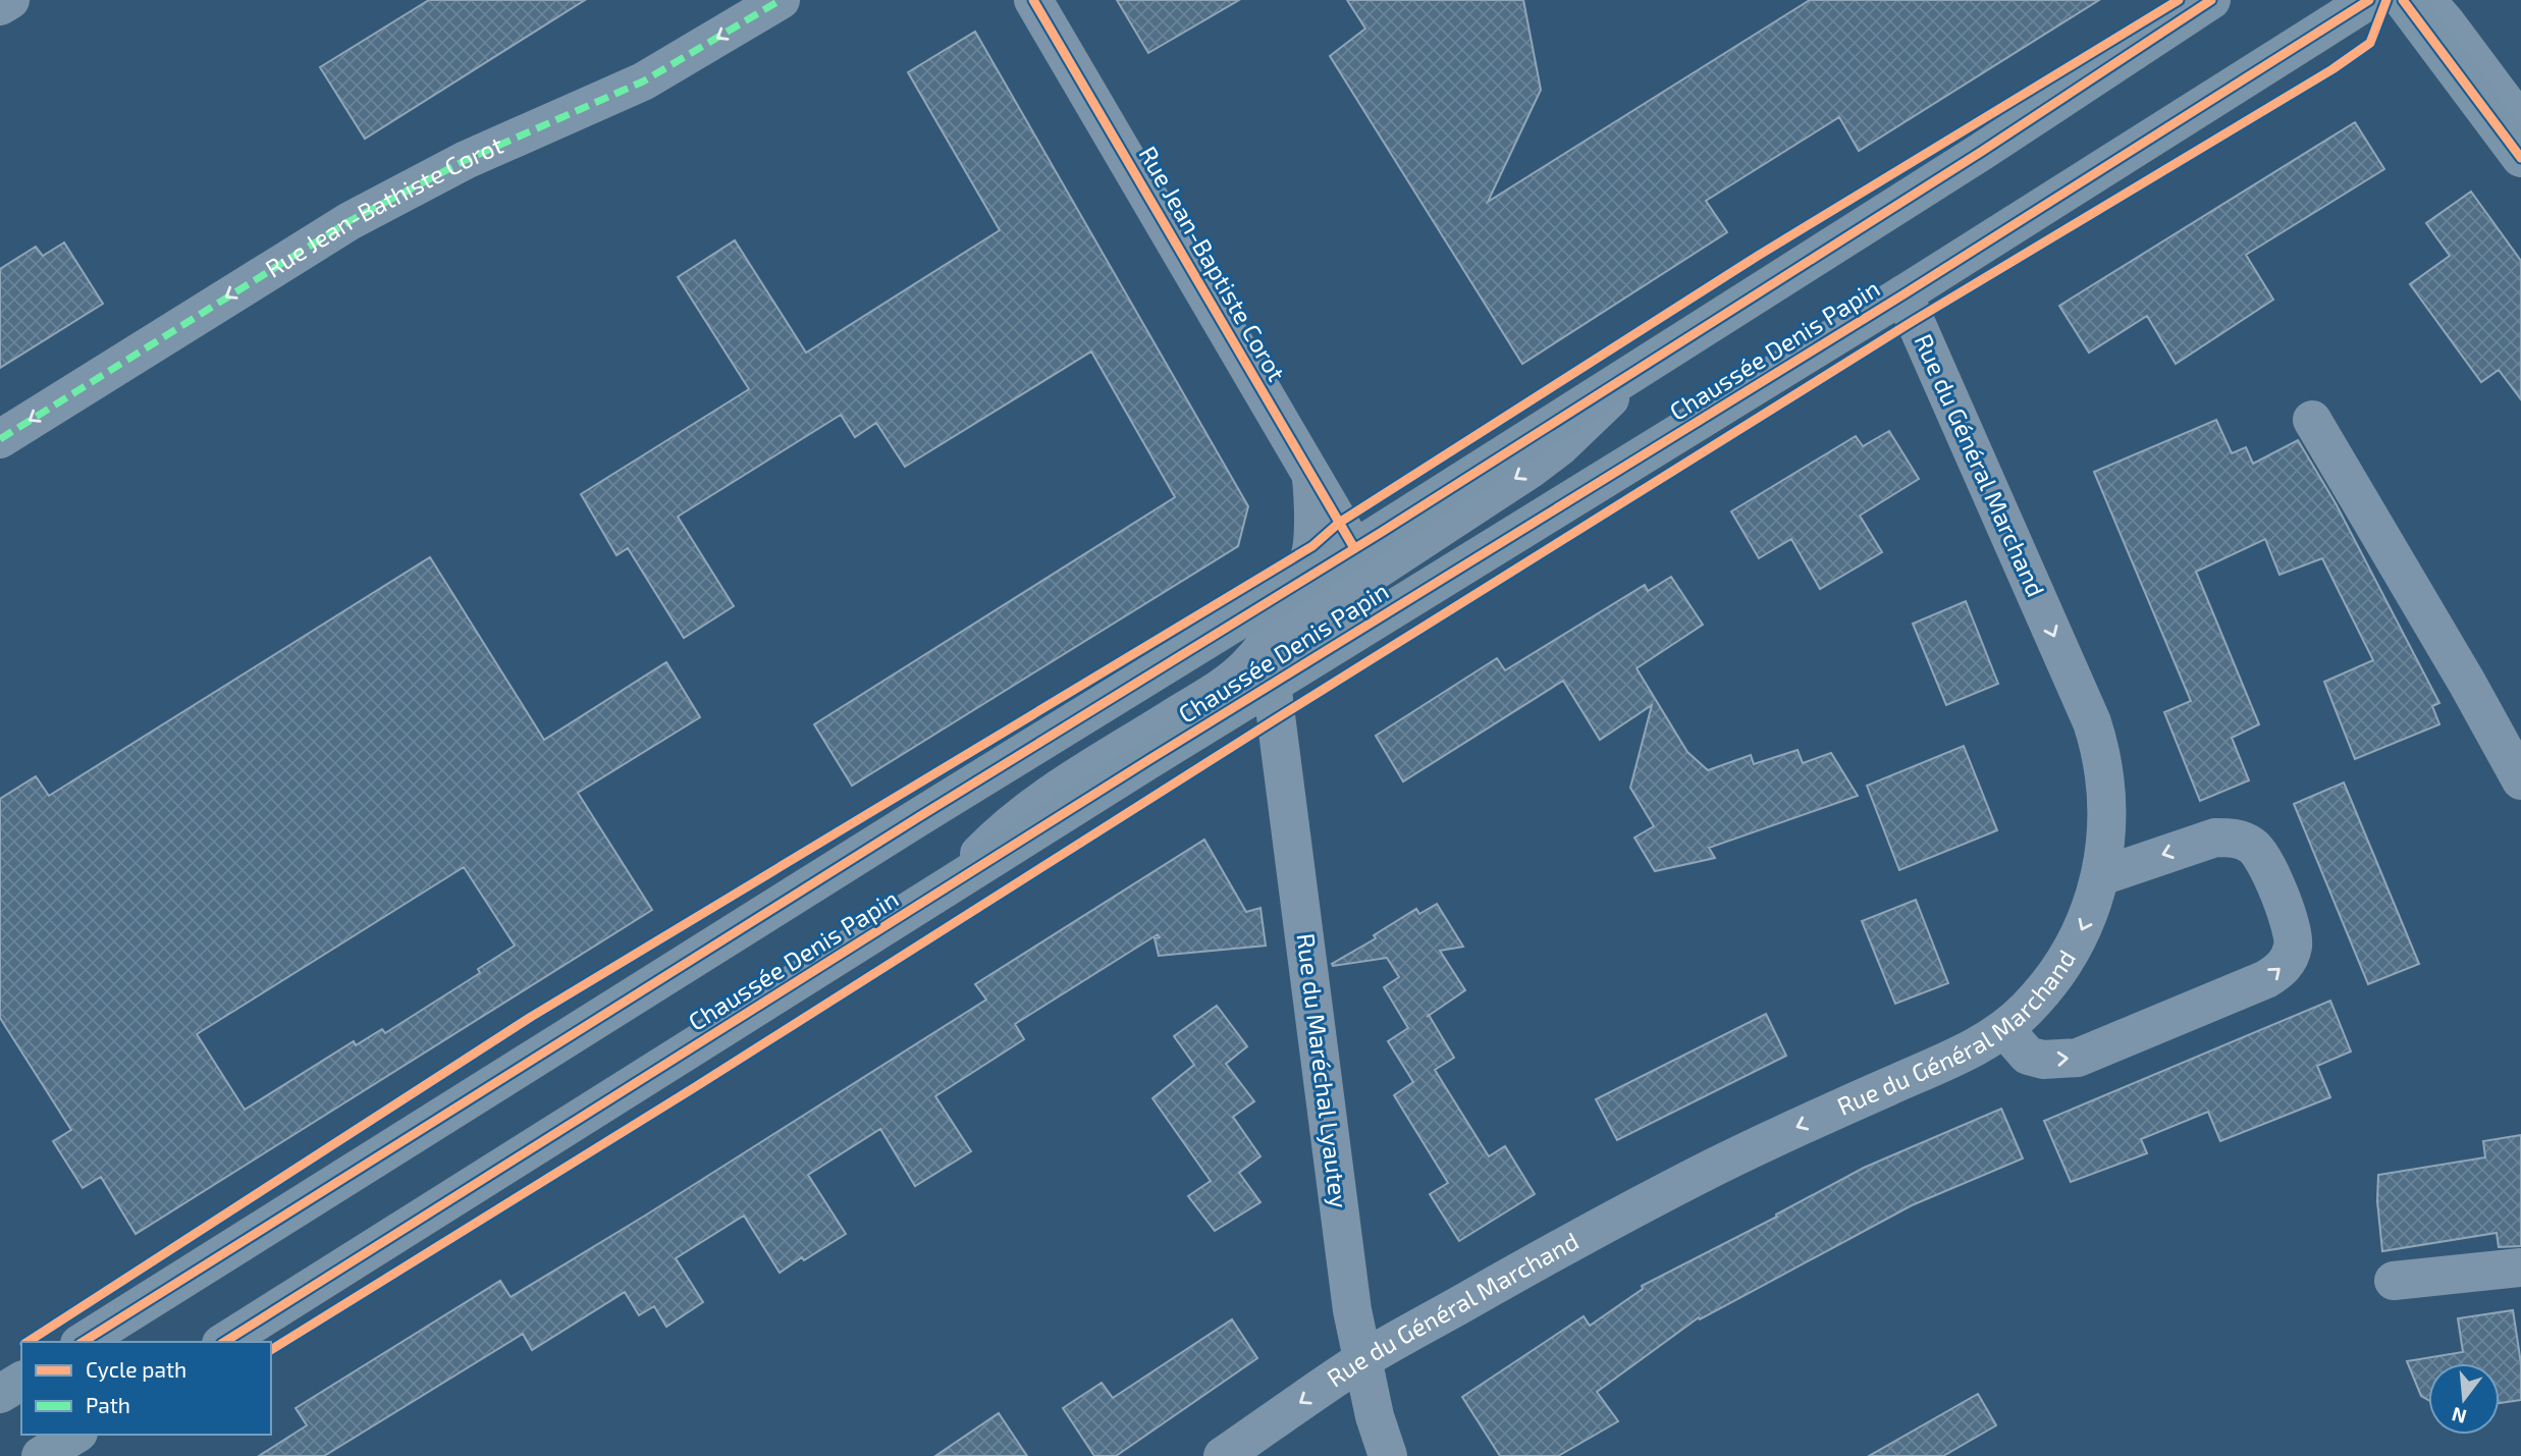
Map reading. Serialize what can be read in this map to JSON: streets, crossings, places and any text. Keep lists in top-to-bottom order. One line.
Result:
{"streets":{"main road":["Chaussée Denis Papin"],"street":["Rue Jean-Bathiste Corot","Rue Jean-Baptiste Corot","Rue du Général Marchand","Rue du Maréchal Lyautey"]},"crossings":[["Rue Jean-Baptiste Corot","Chaussée Denis Papin"],["Chaussée Denis Papin","Rue du Général Marchand"],["Chaussée Denis Papin","Rue du Maréchal Lyautey"],["Rue du Général Marchand","Rue du Maréchal Lyautey"]],"one_way":["Rue Jean-Bathiste Corot"],"legend":["Cycle path","Path"],"north":"bottom"}
